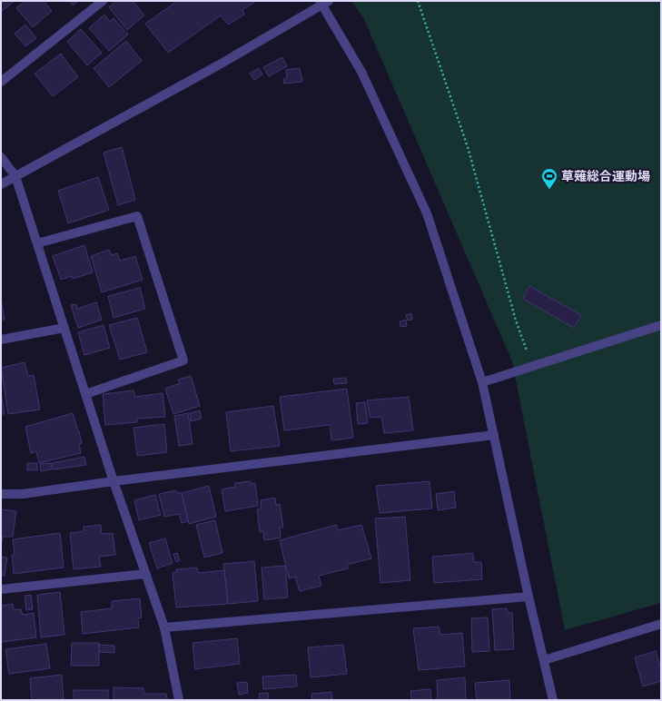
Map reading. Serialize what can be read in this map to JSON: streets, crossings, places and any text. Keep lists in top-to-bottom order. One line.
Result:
{"places":{"sports":["草薙総合運動場"]}}
